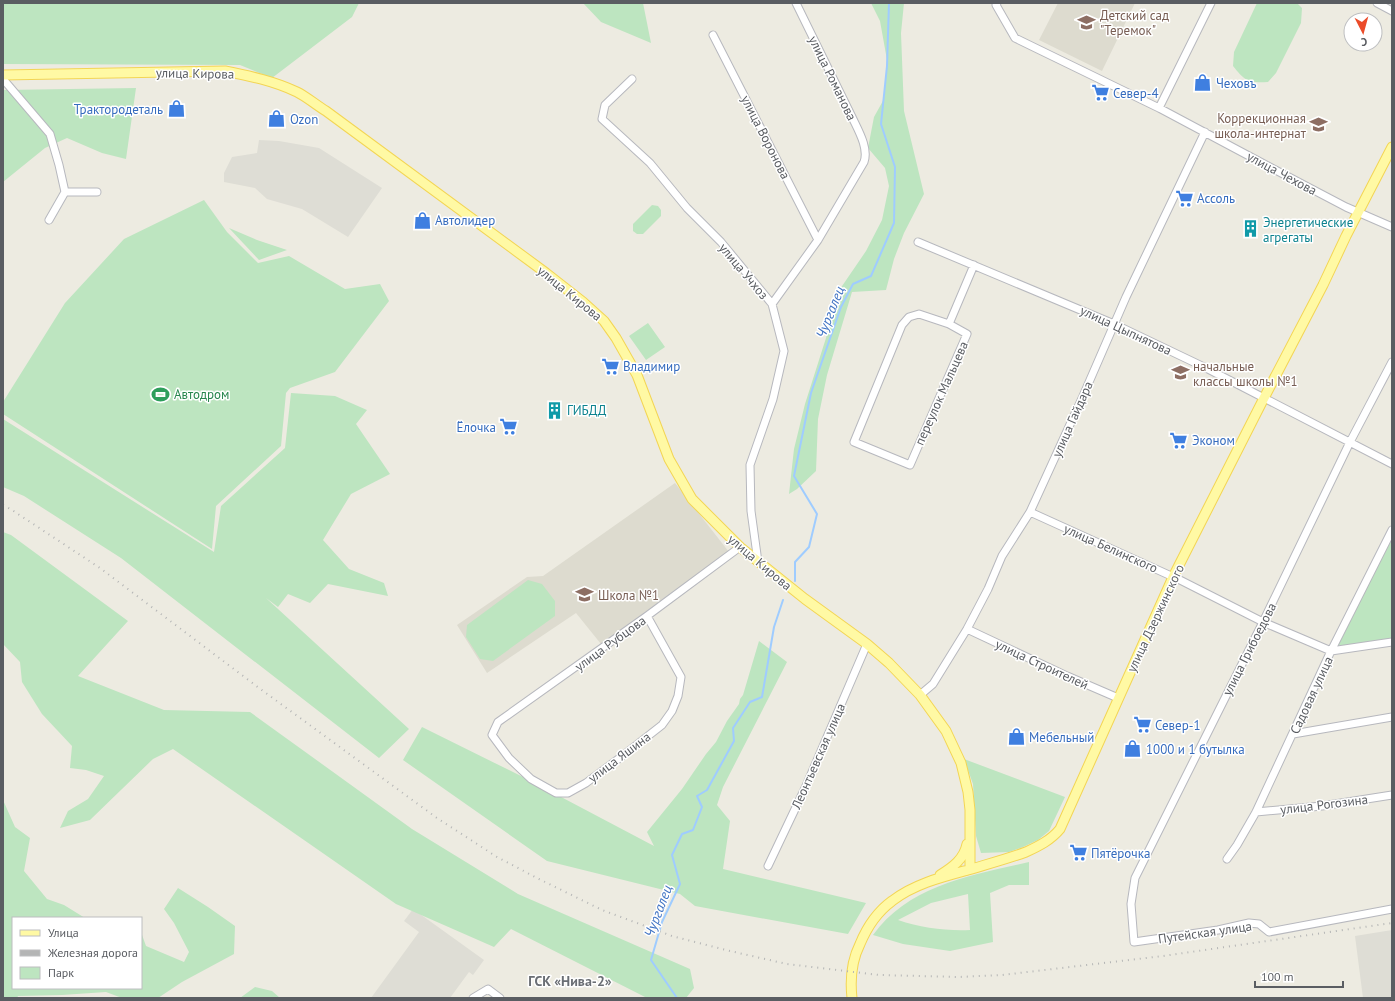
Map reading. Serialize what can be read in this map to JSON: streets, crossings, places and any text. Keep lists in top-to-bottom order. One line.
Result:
{"streets":{"main road":["улица Кирова","улица Дзержинского"],"street":["улица Романова","улица Воронова","улица Чехова","улица Учхоз","улица Цыпнятова","переулок Мальцева","улица Гайдара","улица Белинского","улица Рубцова","улица Грибоедова","улица Строителей","Садовая улица","Леонтьевская улица","улица Яшина","улица Рогозина","Путейская улица"]},"crossings":[["улица Кирова","улица Учхоз"],["улица Кирова","улица Гайдара"],["улица Кирова","улица Дзержинского"],["улица Кирова","улица Рубцова"],["улица Кирова","Леонтьевская улица"],["улица Романова","улица Воронова"],["улица Чехова","улица Гайдара"],["улица Чехова","улица Дзержинского"],["улица Цыпнятова","переулок Мальцева"],["улица Цыпнятова","улица Гайдара"],["улица Цыпнятова","улица Дзержинского"],["улица Цыпнятова","улица Грибоедова"],["улица Гайдара","улица Белинского"],["улица Гайдара","улица Строителей"],["улица Белинского","улица Дзержинского"],["улица Белинского","улица Грибоедова"],["улица Белинского","Садовая улица"],["улица Дзержинского","улица Строителей"],["улица Рубцова","улица Яшина"],["улица Грибоедова","Путейская улица"],["Садовая улица","улица Рогозина"]],"districts":["ГСК «Нива-2»"],"water":["Чургалец"],"places":{"school or university":["Детский сад \"Теремок\"","Коррекционная школа-интернат","начальные классы школы №1","Школа №1"],"shop":["Чеховъ","Трактородеталь","Ozon","Автолидер","Мебельный","1000 и 1 бутылка"],"supermarket":["Север-4","Ассоль","Владимир","Ёлочка","Эконом","Север-1","Пятёрочка"],"building":["Энергетические агрегаты","ГИБДД"],"sports":["Автодром"]},"legend":["Улица","Железная дорога","Парк"],"scale_bar":"100 m","north":"bottom"}
